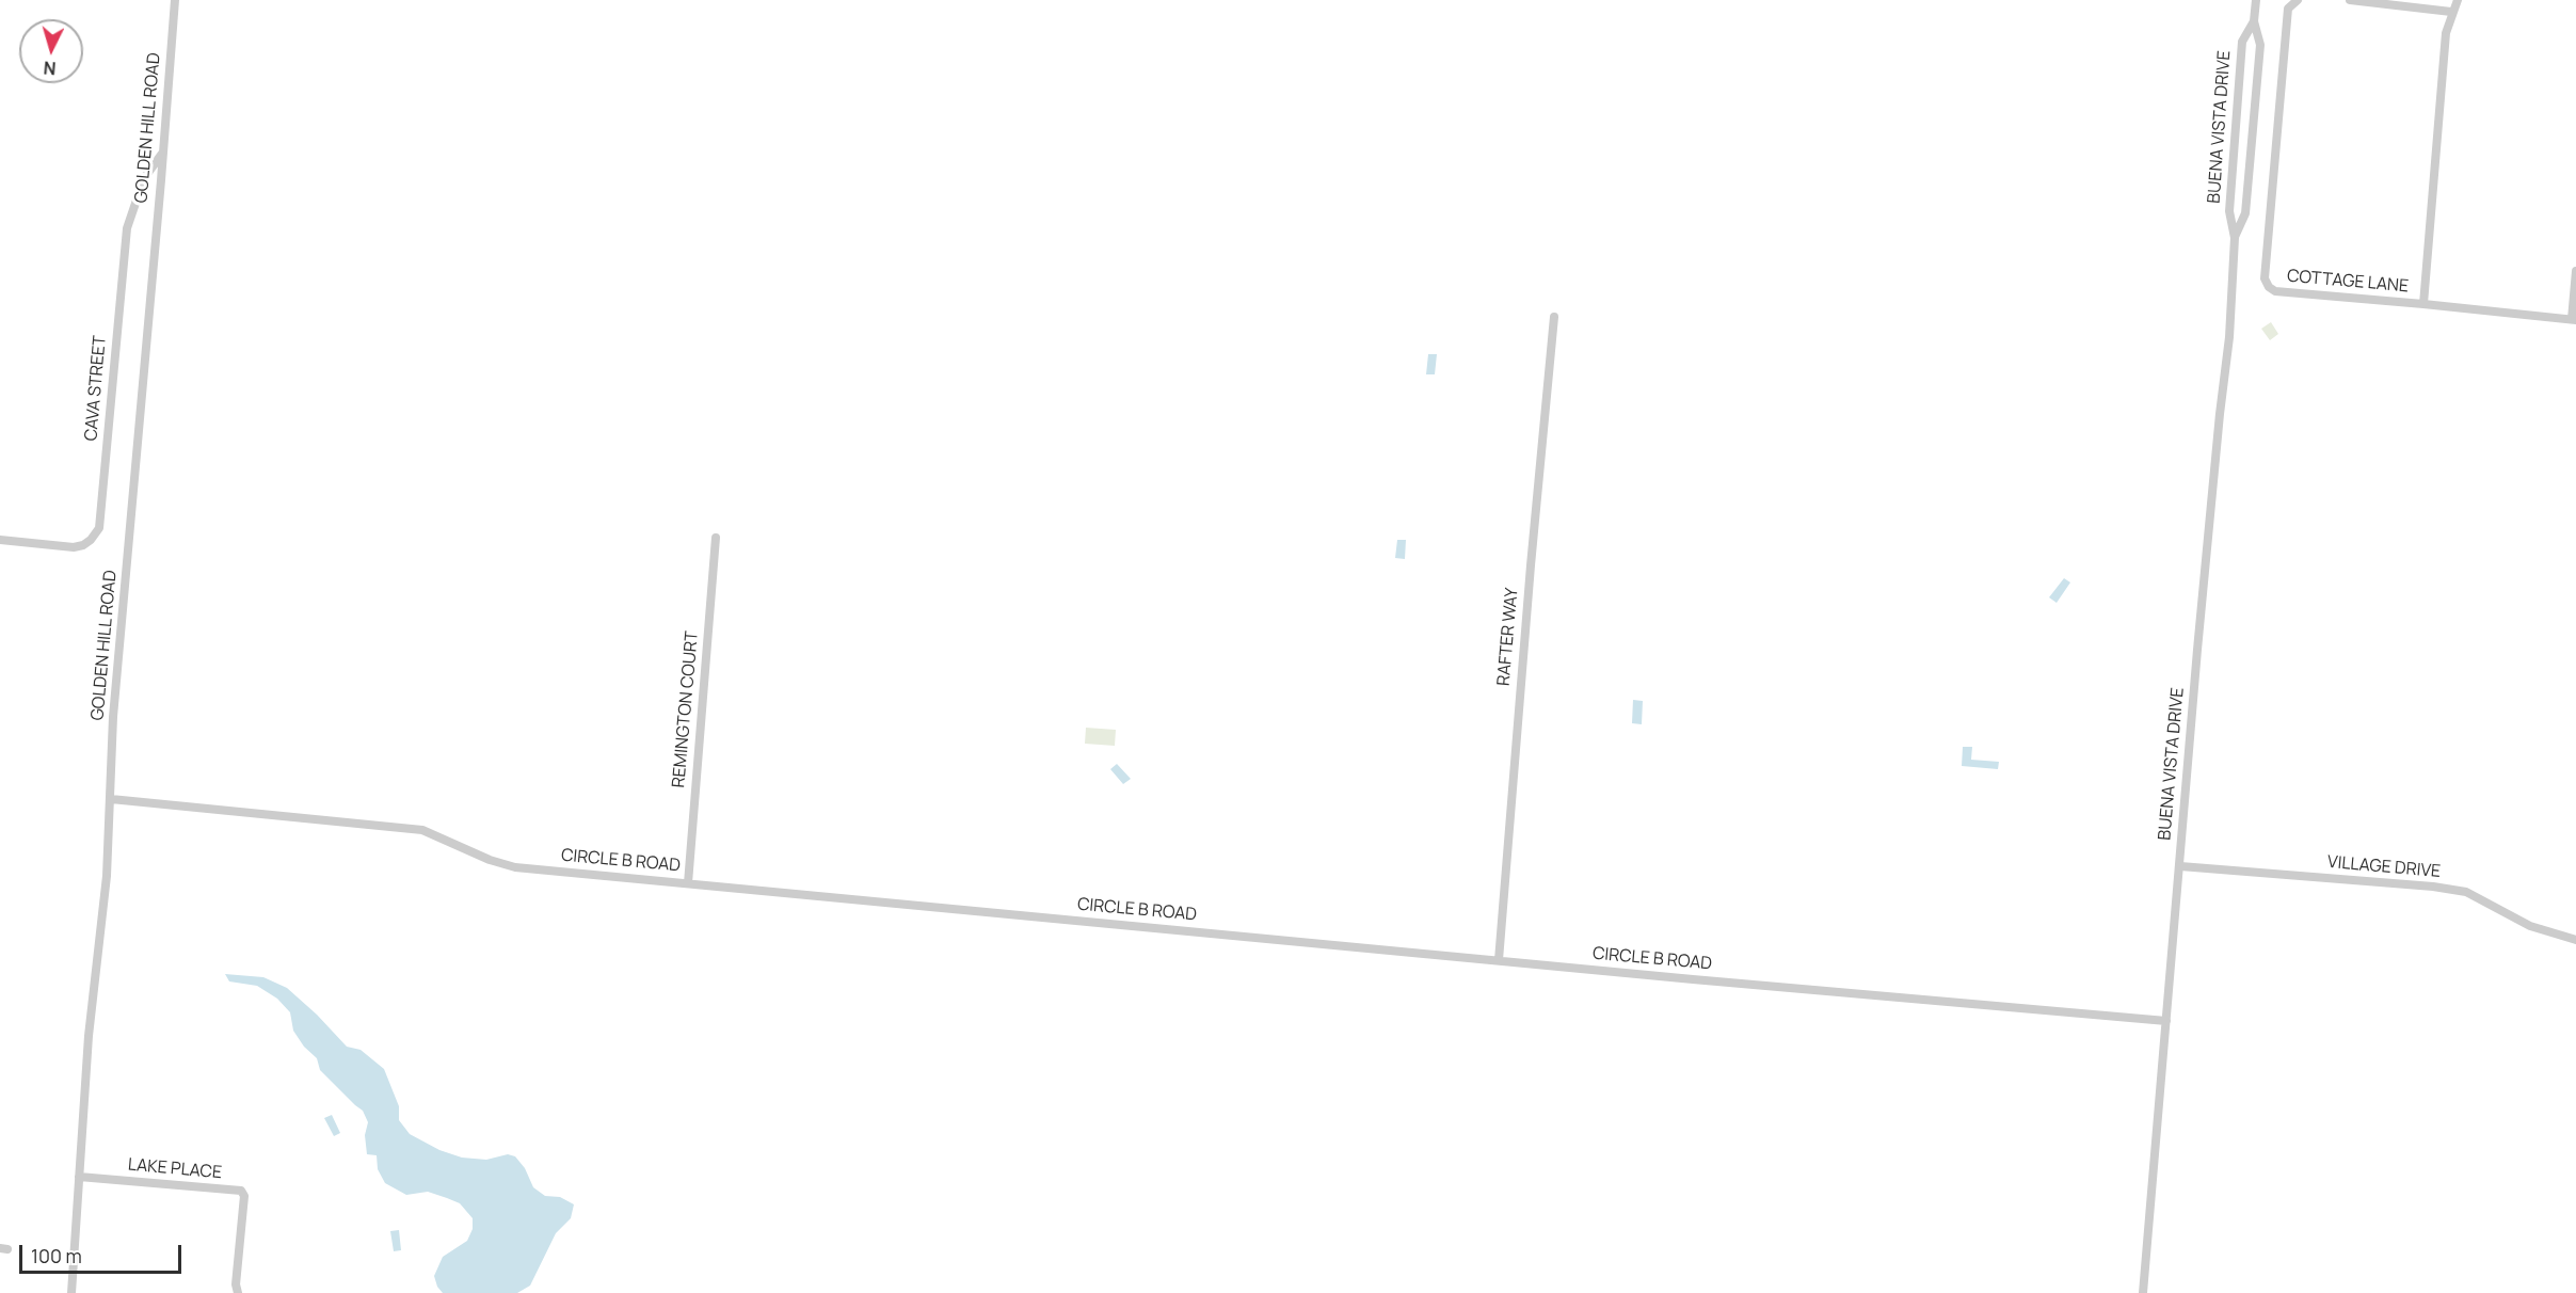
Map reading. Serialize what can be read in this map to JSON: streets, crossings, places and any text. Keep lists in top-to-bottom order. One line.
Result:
{"streets":{"street":["BUENA VISTA DRIVE","GOLDEN HILL ROAD","COTTAGE LANE","CAVA STREET","RAFTER WAY","REMINGTON COURT","CIRCLE B ROAD","VILLAGE DRIVE","LAKE PLACE"]},"crossings":[["BUENA VISTA DRIVE","CIRCLE B ROAD"],["BUENA VISTA DRIVE","VILLAGE DRIVE"],["GOLDEN HILL ROAD","CAVA STREET"],["GOLDEN HILL ROAD","CIRCLE B ROAD"],["GOLDEN HILL ROAD","LAKE PLACE"],["RAFTER WAY","CIRCLE B ROAD"],["REMINGTON COURT","CIRCLE B ROAD"]],"scale_bar":"100 m","north":"bottom"}
